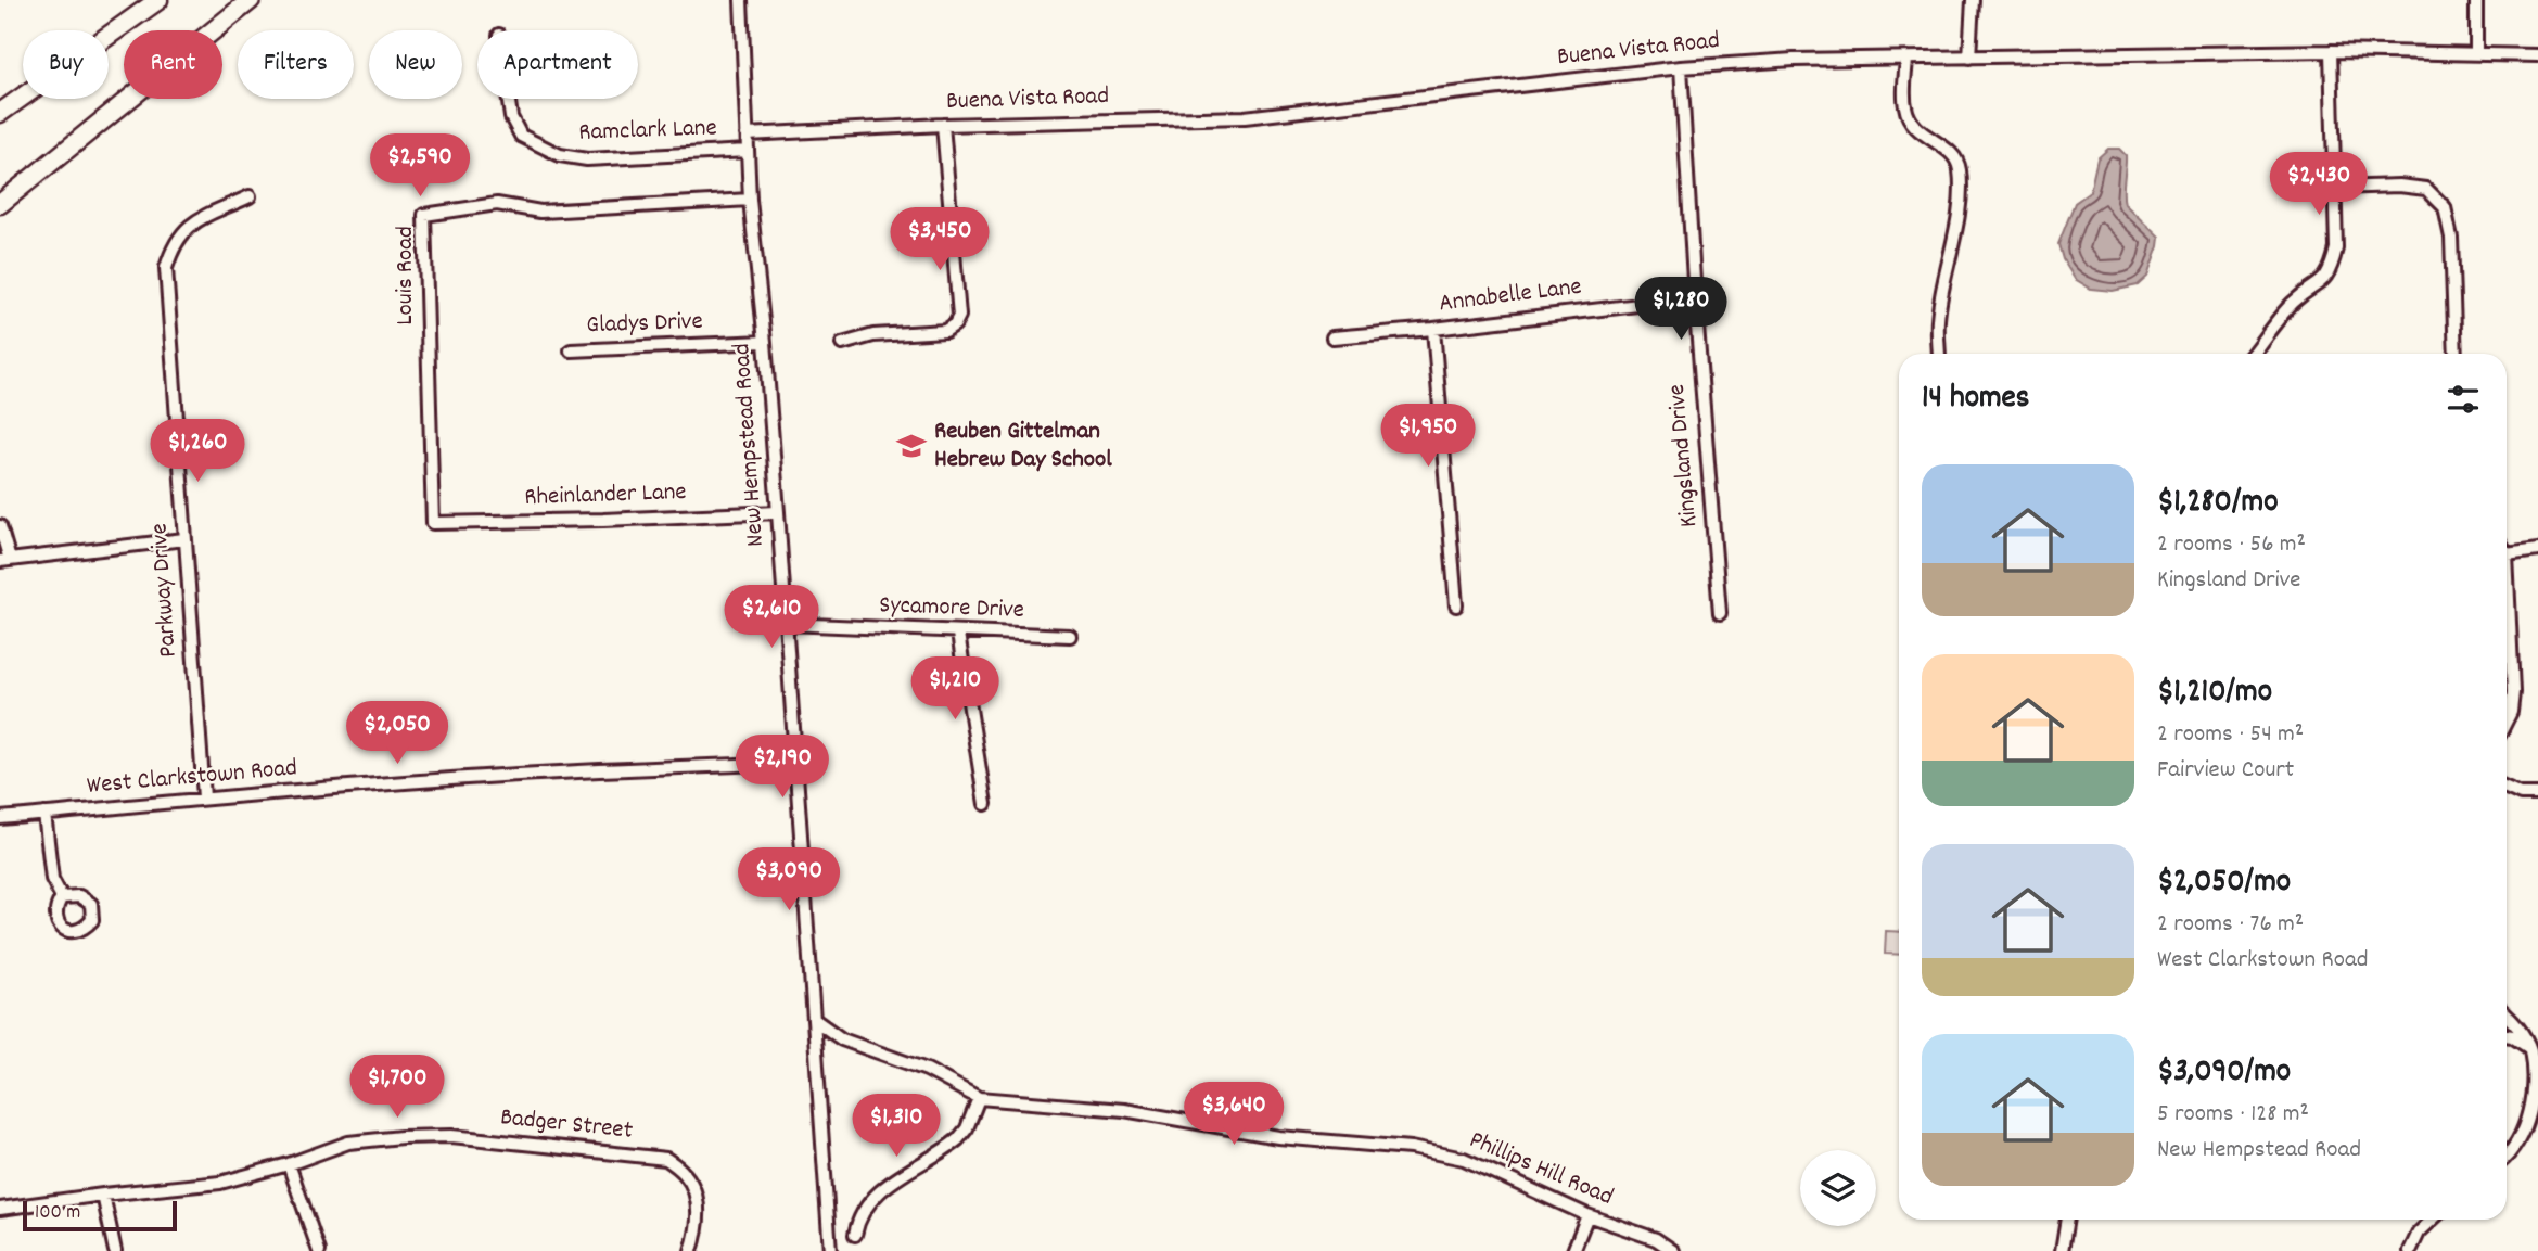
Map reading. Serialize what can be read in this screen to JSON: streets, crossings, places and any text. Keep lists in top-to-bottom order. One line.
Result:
{"streets":{"street":["Buena Vista Road","Ramclark Lane","Louis Road","Annabelle Lane","Gladys Drive","New Hempstead Road","Kingsland Drive","Rheinlander Lane","Parkway Drive","Sycamore Drive","West Clarkstown Road","Badger Street","Phillips Hill Road"]},"crossings":[["Buena Vista Road","New Hempstead Road"],["Buena Vista Road","Kingsland Drive"],["Ramclark Lane","New Hempstead Road"],["Louis Road","New Hempstead Road"],["Louis Road","Rheinlander Lane"],["Annabelle Lane","Kingsland Drive"],["Gladys Drive","New Hempstead Road"],["New Hempstead Road","Rheinlander Lane"],["New Hempstead Road","Sycamore Drive"],["New Hempstead Road","West Clarkstown Road"],["New Hempstead Road","Phillips Hill Road"],["Parkway Drive","West Clarkstown Road"]],"places":{"school or university":["Reuben Gittelman Hebrew Day School"]},"scale_bar":"100 m","page":{"chip":["Buy","Rent","Filters","New","Apartment"],"price":["$2,590","$2,430","$3,450","$1,280","$1,950","$1,260","$2,610","$1,210","$2,050","$2,190","$3,090","$1,700","$3,640","$1,310"],"heading":"14 homes","list":[{"name":"$1,280/mo","note":"2 rooms · 56 m² · Kingsland Drive"},{"name":"$1,210/mo","note":"2 rooms · 54 m² · Fairview Court"},{"name":"$2,050/mo","note":"2 rooms · 76 m² · West Clarkstown Road"},{"name":"$3,090/mo","note":"5 rooms · 128 m² · New Hempstead Road"}],"scale":"100 m"}}
